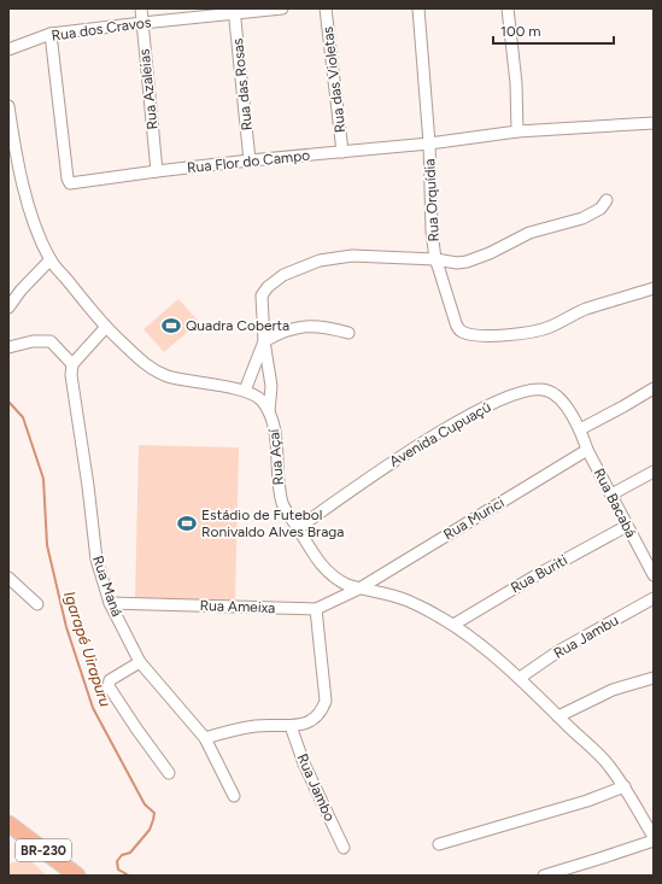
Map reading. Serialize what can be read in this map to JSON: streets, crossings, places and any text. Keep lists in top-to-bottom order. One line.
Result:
{"streets":{"highway":["BR-230"],"street":["Rua dos Cravos","Rua das Violetas","Rua das Rosas","Rua Azaleias","Rua Flor do Campo","Rua Orquídia","Avenida Cupuaçú","Rua Açaí","Rua Bacabá","Rua Murici","Rua Buriti","Rua Maná","Rua Ameixa","Rua Jambu","Rua Jambo"]},"crossings":[["Rua dos Cravos","Rua das Rosas"],["Rua dos Cravos","Rua Azaleias"],["Rua dos Cravos","Rua Flor do Campo"],["Rua das Violetas","Rua Flor do Campo"],["Rua das Rosas","Rua Flor do Campo"],["Rua Azaleias","Rua Flor do Campo"],["Rua Flor do Campo","Rua Orquídia"],["Avenida Cupuaçú","Rua Açaí"],["Avenida Cupuaçú","Rua Bacabá"],["Rua Açaí","Rua Murici"],["Rua Açaí","Rua Buriti"],["Rua Açaí","Rua Ameixa"],["Rua Açaí","Rua Jambu"],["Rua Bacabá","Rua Murici"],["Rua Bacabá","Rua Buriti"],["Rua Murici","Rua Ameixa"],["Rua Maná","Rua Ameixa"]],"water":["Igarapé Uirapuru"],"places":{"sports":["Quadra Coberta","Estádio de Futebol Ronivaldo Alves Braga"]},"scale_bar":"100 m"}
